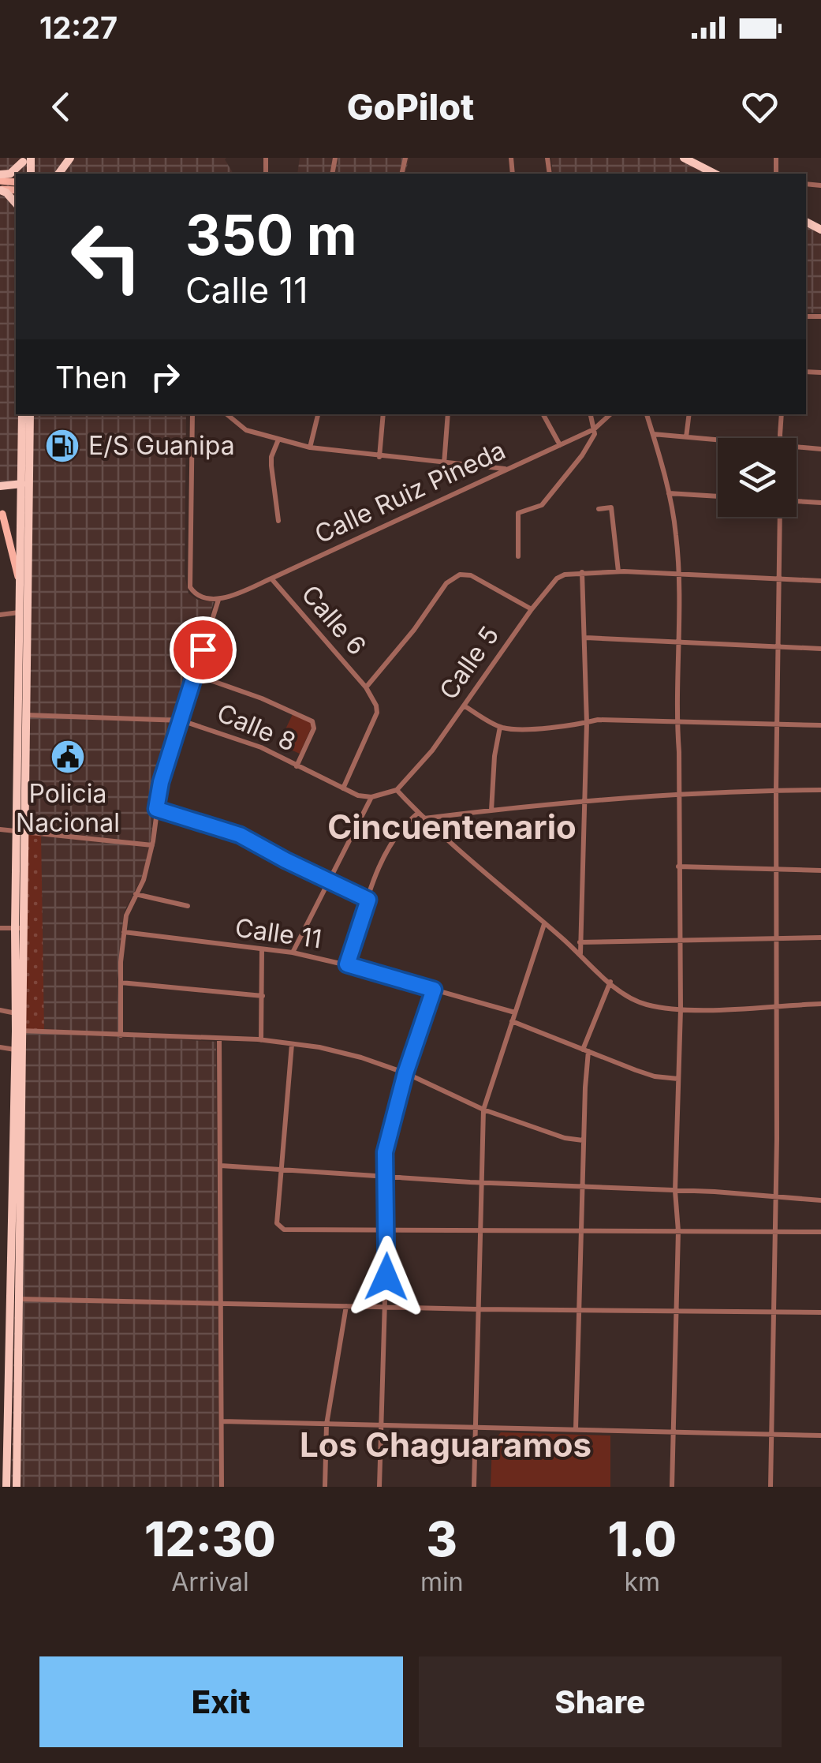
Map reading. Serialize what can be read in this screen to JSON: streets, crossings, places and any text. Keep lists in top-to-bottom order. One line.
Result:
{"streets":{"street":["Calle Ruiz Pineda","Calle 6","Calle 5","Calle 8","Calle 11"]},"crossings":[["Calle Ruiz Pineda","Calle 6"]],"districts":["Cincuentenario","Los Chaguaramos"],"places":{"fuel station":["E/S Guanipa"],"public building":["Policia Nacional"]},"page":{"status":"12:27","header":"GoPilot","turn":["350 m","Calle 11"],"then":"Then","eta":["12:30","Arrival","3","min","1.0","km"],"buttons":["Exit","Share"]}}
